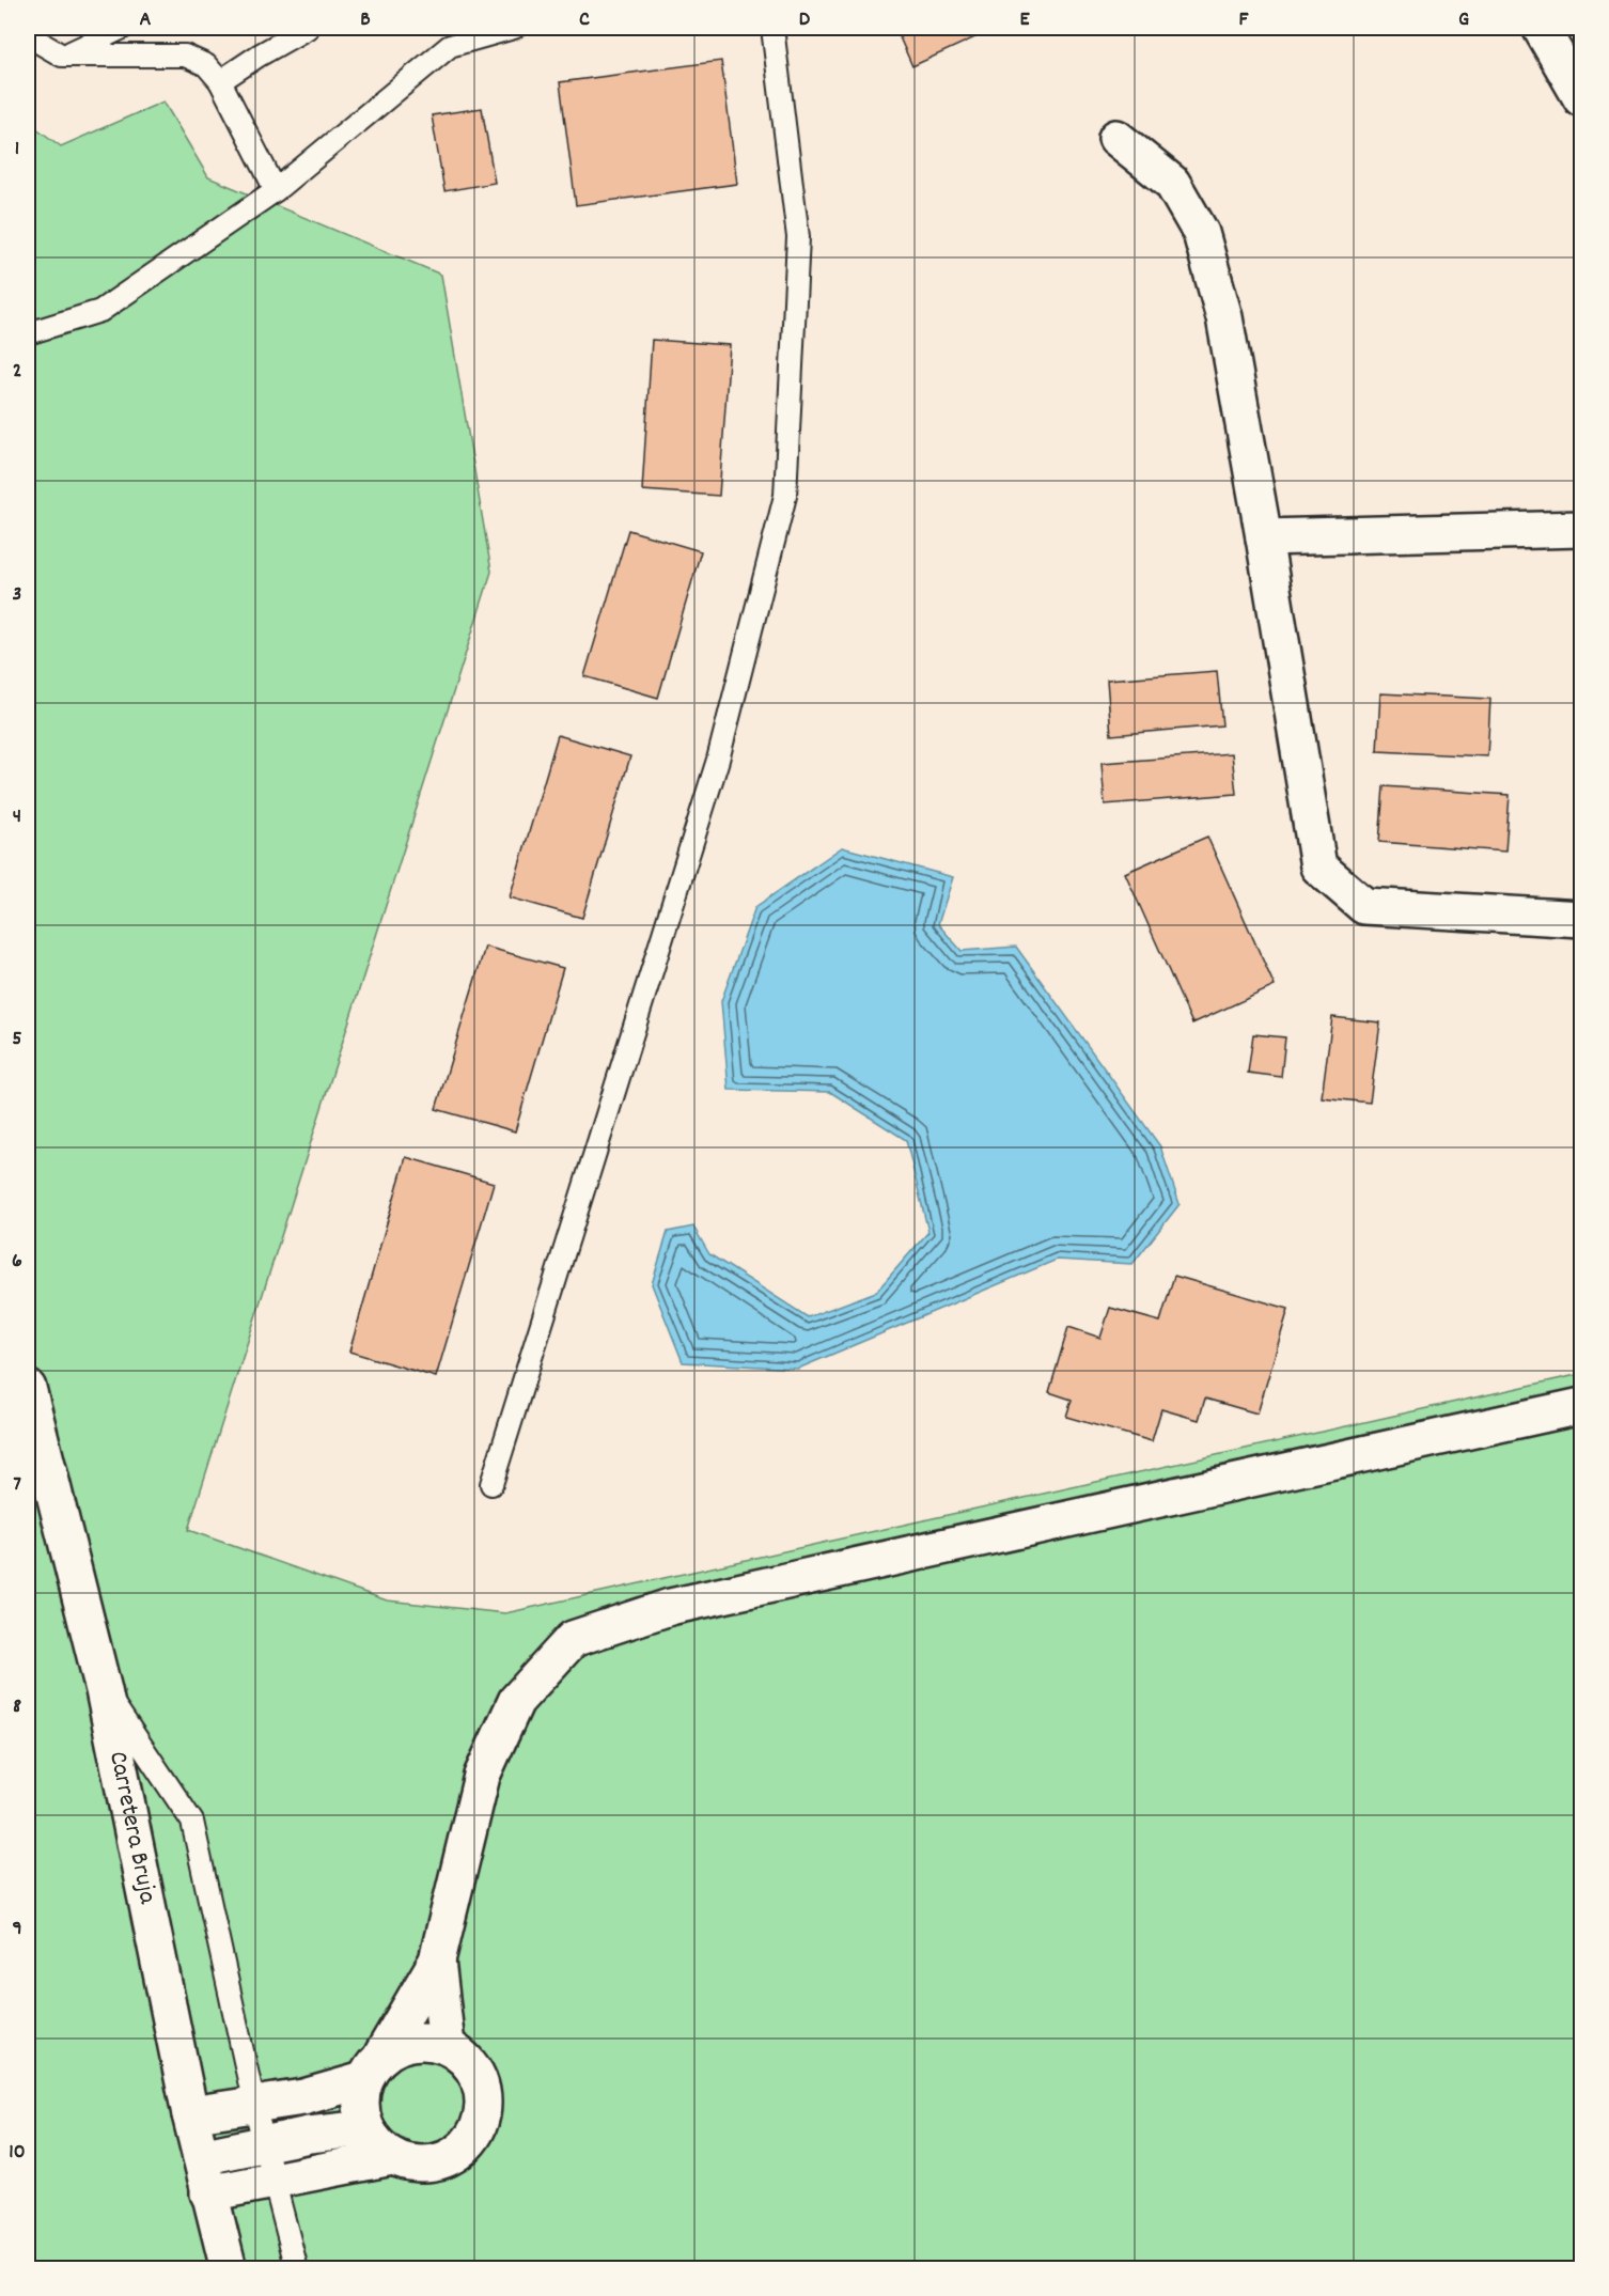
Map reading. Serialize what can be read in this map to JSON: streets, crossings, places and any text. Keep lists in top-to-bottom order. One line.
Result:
{"streets":{"street":["Carretera Bruja"]},"grid":{"columns":["A","B","C","D","E","F","G"],"rows":["1","2","3","4","5","6","7","8","9","10"]}}
